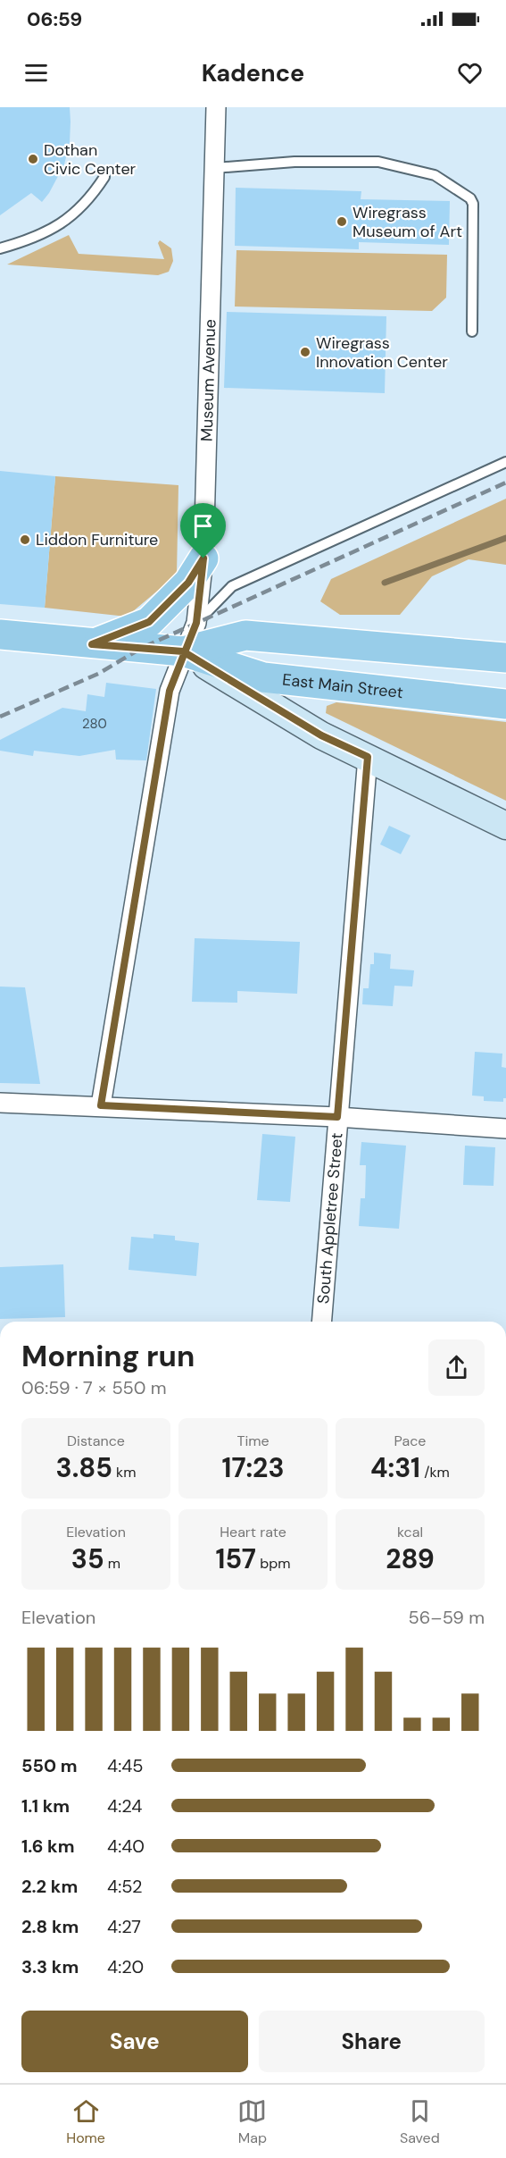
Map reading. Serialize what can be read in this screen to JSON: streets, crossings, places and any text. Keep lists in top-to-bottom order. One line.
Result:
{"streets":{"main road":["East Main Street"],"street":["Museum Avenue","South Appletree Street"]},"crossings":[["Museum Avenue","East Main Street"]],"places":["Dothan Civic Center","Wiregrass Museum of Art","Wiregrass Innovation Center","Liddon Furniture"],"house_numbers":["280"],"page":{"status":"06:59","header":"Kadence","heading":["Morning run","06:59 · 7 × 550 m"],"stats":[["Distance","3.85 km"],["Time","17:23"],["Pace","4:31 /km"],["Elevation","35 m"],["Heart rate","157 bpm"],["kcal","289"]],"chart":["Elevation","56–59 m"],"list":[{"name":"550 m","note":"4:45"},{"name":"1.1 km","note":"4:24"},{"name":"1.6 km","note":"4:40"},{"name":"2.2 km","note":"4:52"},{"name":"2.8 km","note":"4:27"},{"name":"3.3 km","note":"4:20"}],"buttons":["Save","Share"],"tabs":["Home","Map","Saved"]}}
